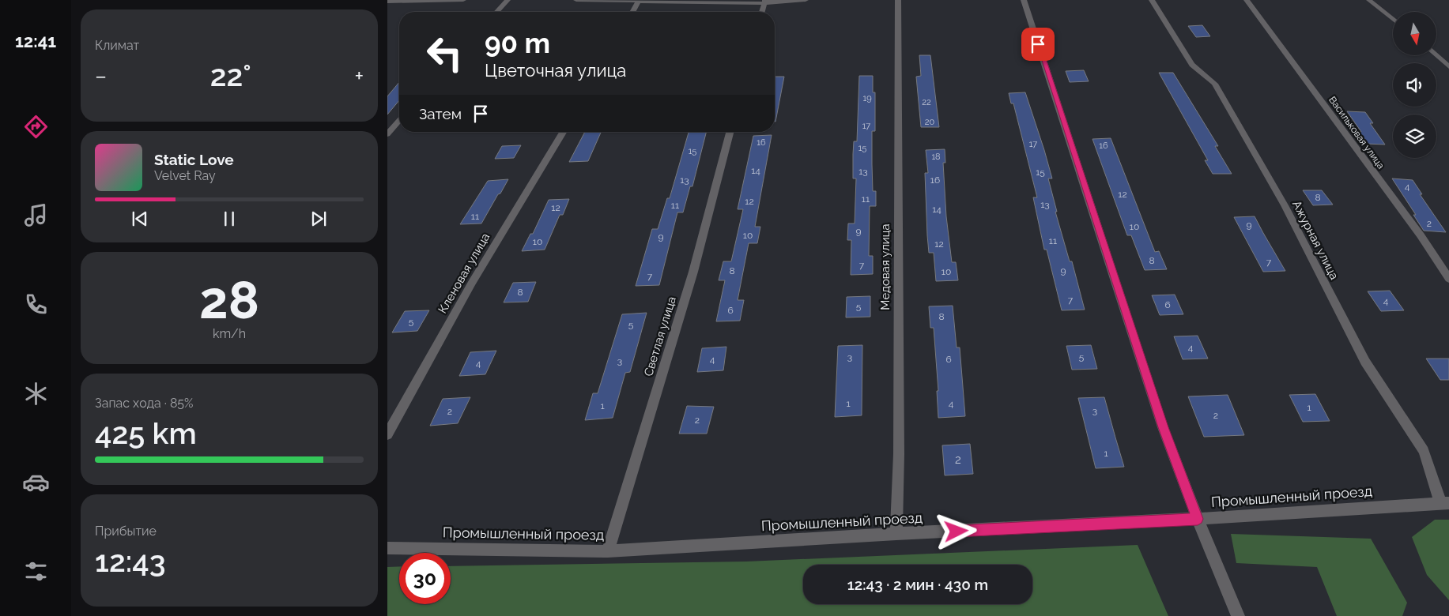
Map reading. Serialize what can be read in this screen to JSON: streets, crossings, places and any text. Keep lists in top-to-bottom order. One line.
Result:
{"streets":{"street":["Васильковая улица","Ажурная улица","Медовая улица","Кленовая улица","Светлая улица","Промышленный проезд"]},"crossings":[["Ажурная улица","Промышленный проезд"],["Медовая улица","Промышленный проезд"],["Светлая улица","Промышленный проезд"]],"house_numbers":["19","22","20","17","16","17","16","15","15","18","14","13","15","13","16","4","12","8","11","12","13","11","12","14","11","2","9","10","9","10","9","11","10","12","8","7","7","8","9","10","7","8","7","4","6","5","6","8","5","5","4","3","5","4","6","3","4","1","4","1","1","3","2","2","2","1","2"],"north":"bottom","page":{"tabs":"12:41","tile":["Климат",["28","km/h"],["Запас хода · 85%","425 km"],["Прибытие","12:43"]],"turn":["90 m","Цветочная улица"],"heat":["−","22°","+"],"then":"Затем","song":["Static Love","Velvet Ray"],"limit":"30","trip":"12:43 · 2 мин · 430 m"}}
